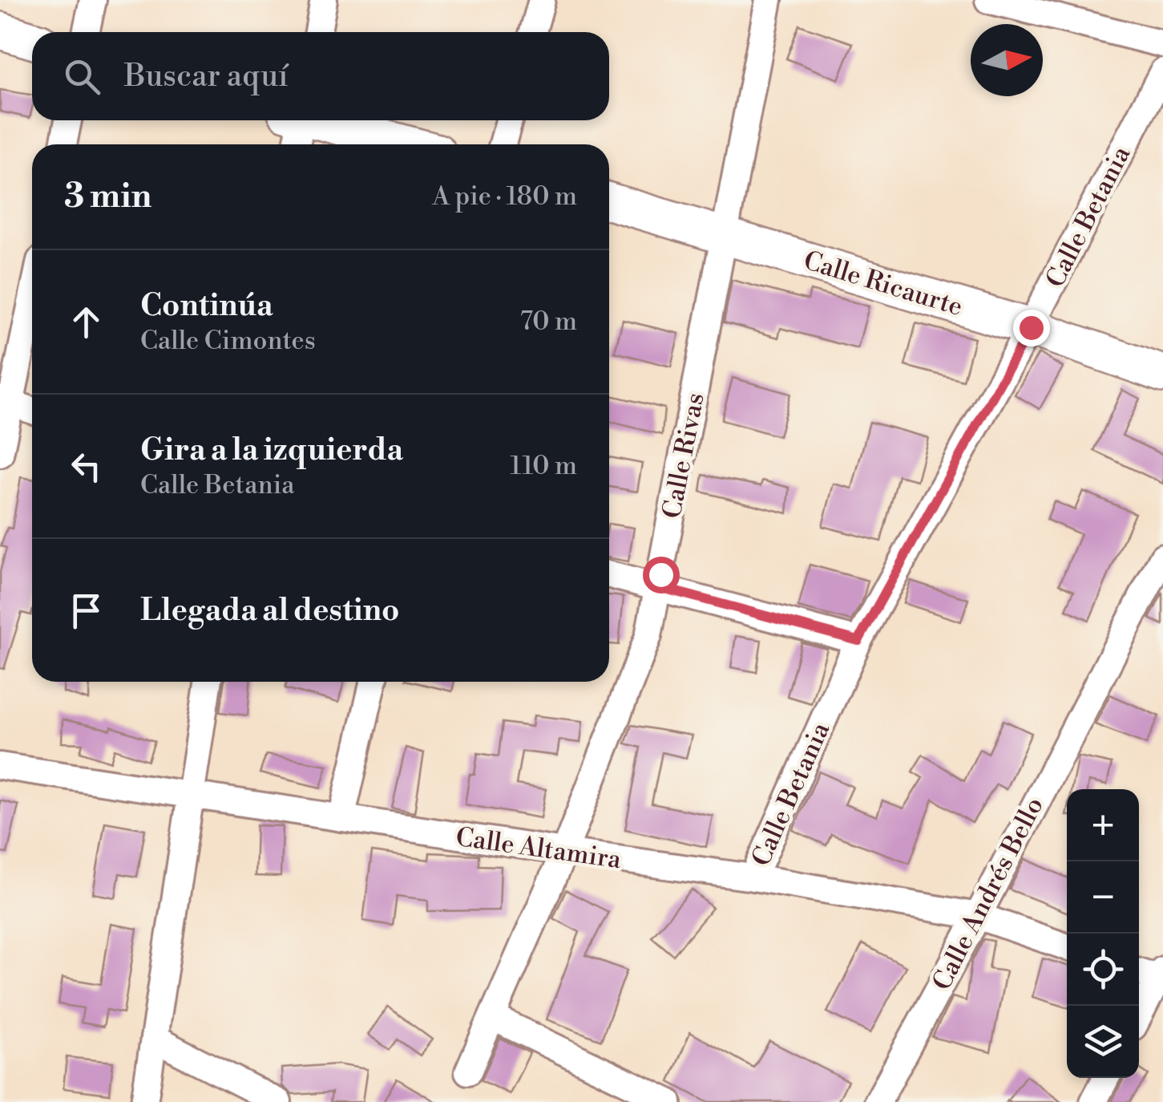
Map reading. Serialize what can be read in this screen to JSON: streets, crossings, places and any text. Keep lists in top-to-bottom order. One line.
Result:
{"streets":{"street":["Calle Betania","Calle Ricaurte","Calle Rivas","Calle Altamira","Calle Andrés Bello"]},"crossings":[["Calle Betania","Calle Ricaurte"],["Calle Betania","Calle Altamira"],["Calle Ricaurte","Calle Rivas"],["Calle Rivas","Calle Altamira"],["Calle Altamira","Calle Andrés Bello"]],"north":"right","page":{"search":"Buscar aquí","heading":["3 min","A pie · 180 m"],"list":[["Continúa","Calle Cimontes","70 m"],["Gira a la izquierda","Calle Betania","110 m"],"Llegada al destino"],"map_buttons":["+","−"]}}
